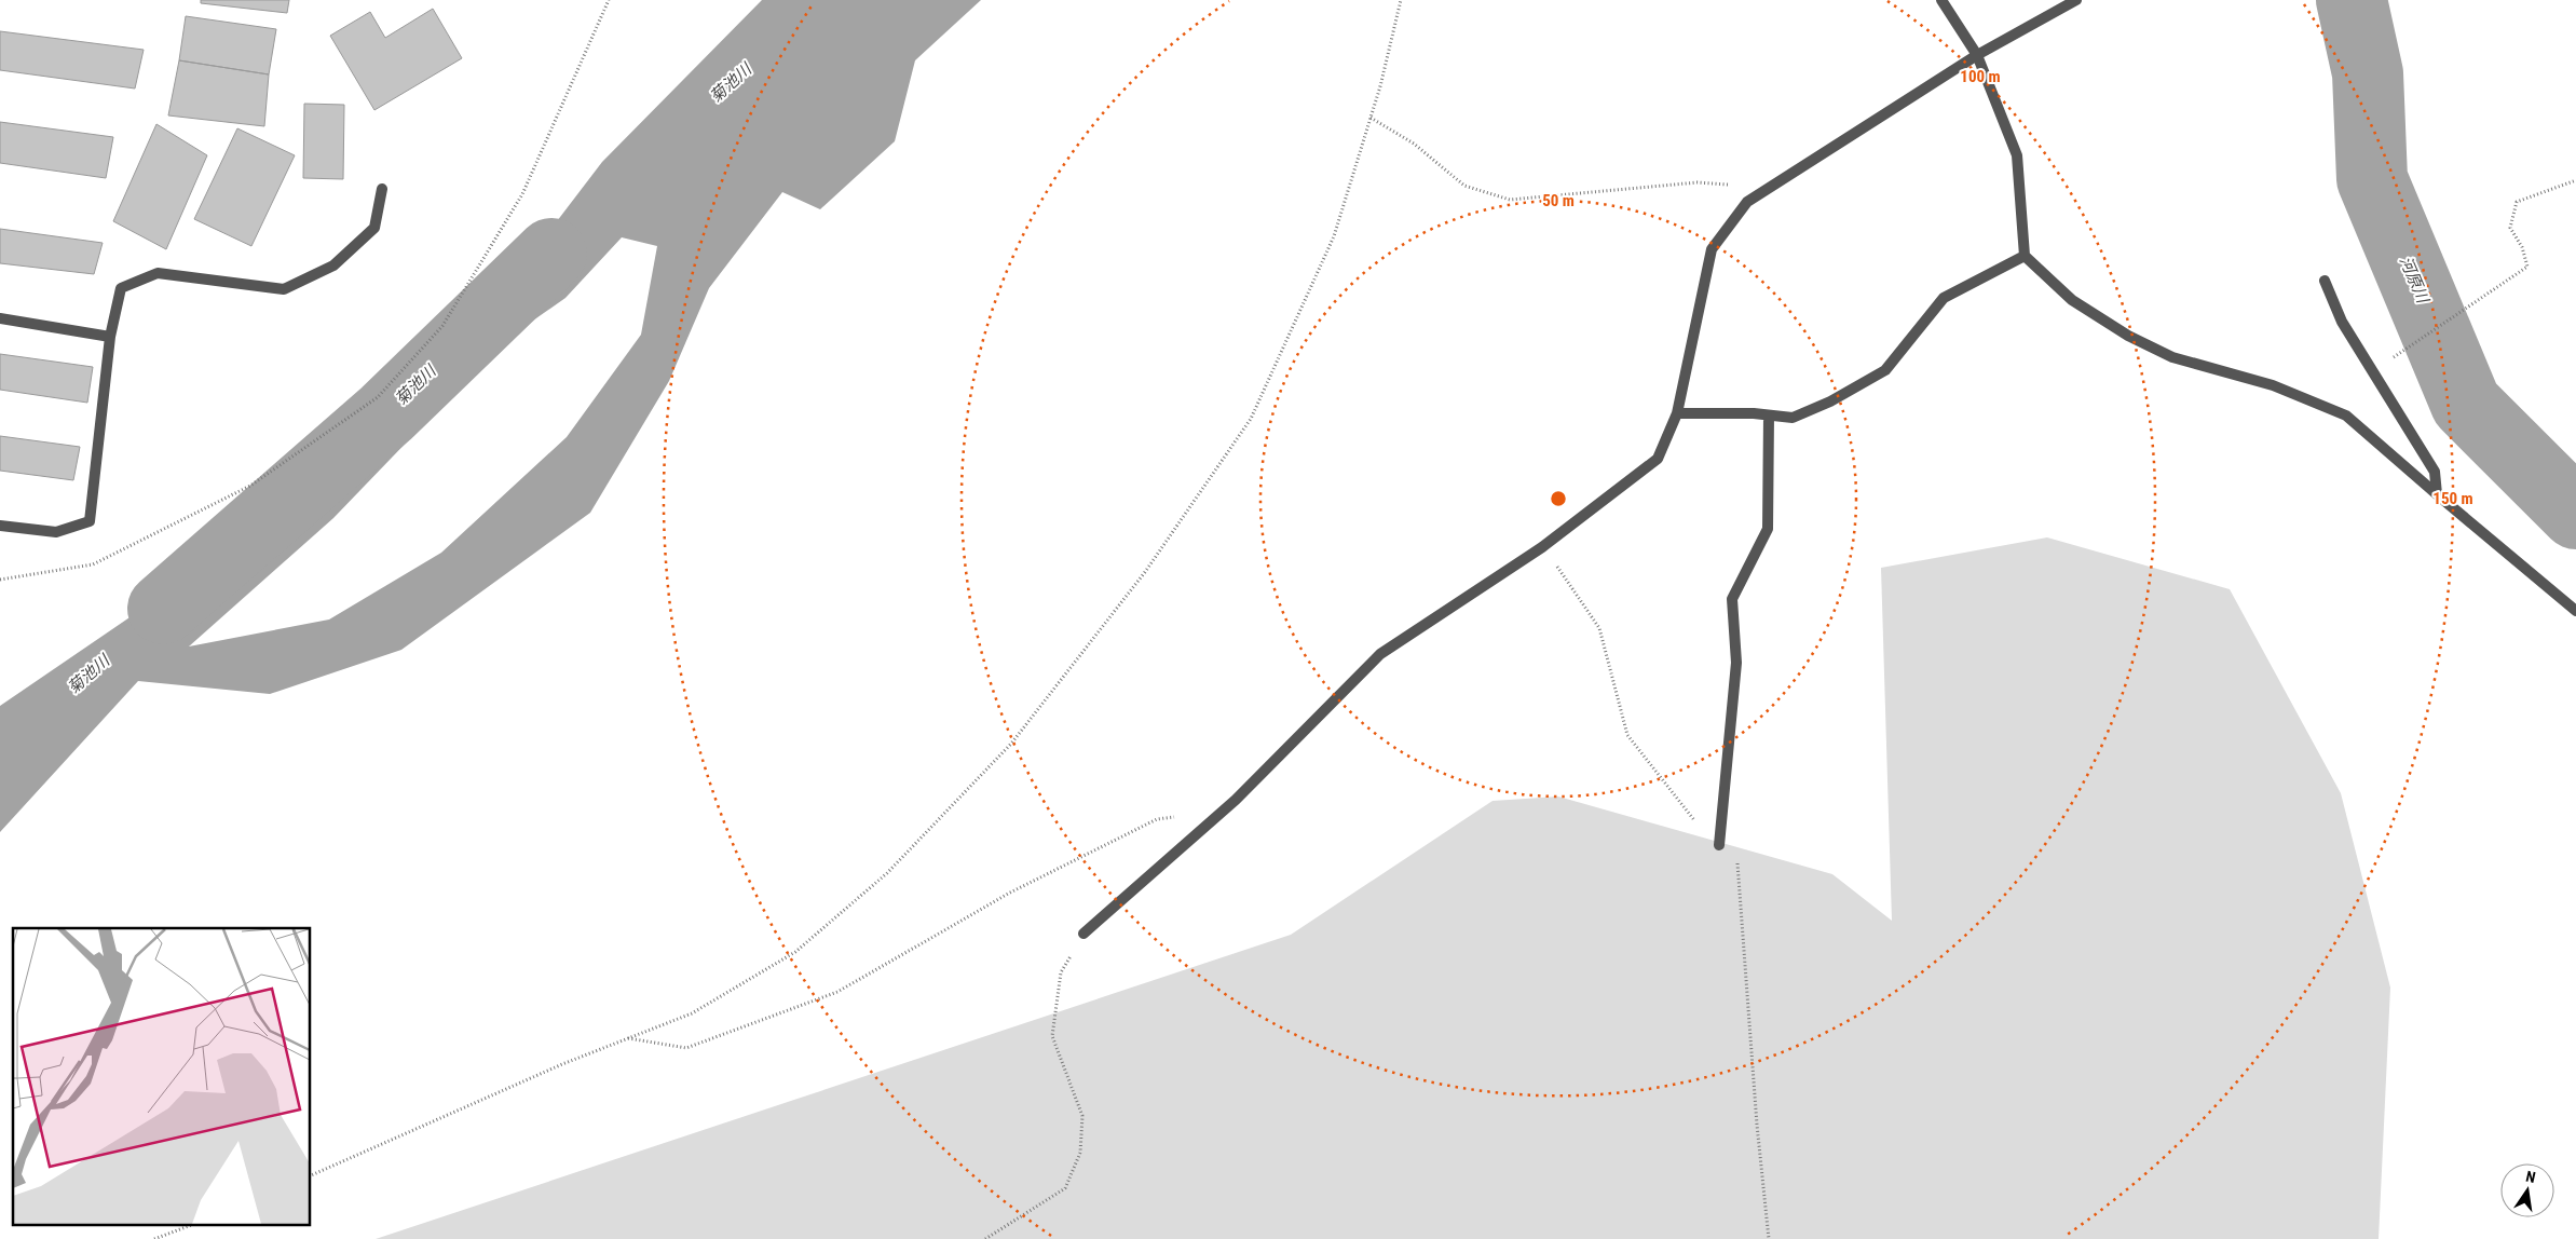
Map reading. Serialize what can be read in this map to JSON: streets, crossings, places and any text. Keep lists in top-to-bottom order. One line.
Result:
{"water":["菊池川","河原川"],"north":"top","rings":["100 m","50 m","150 m"]}
